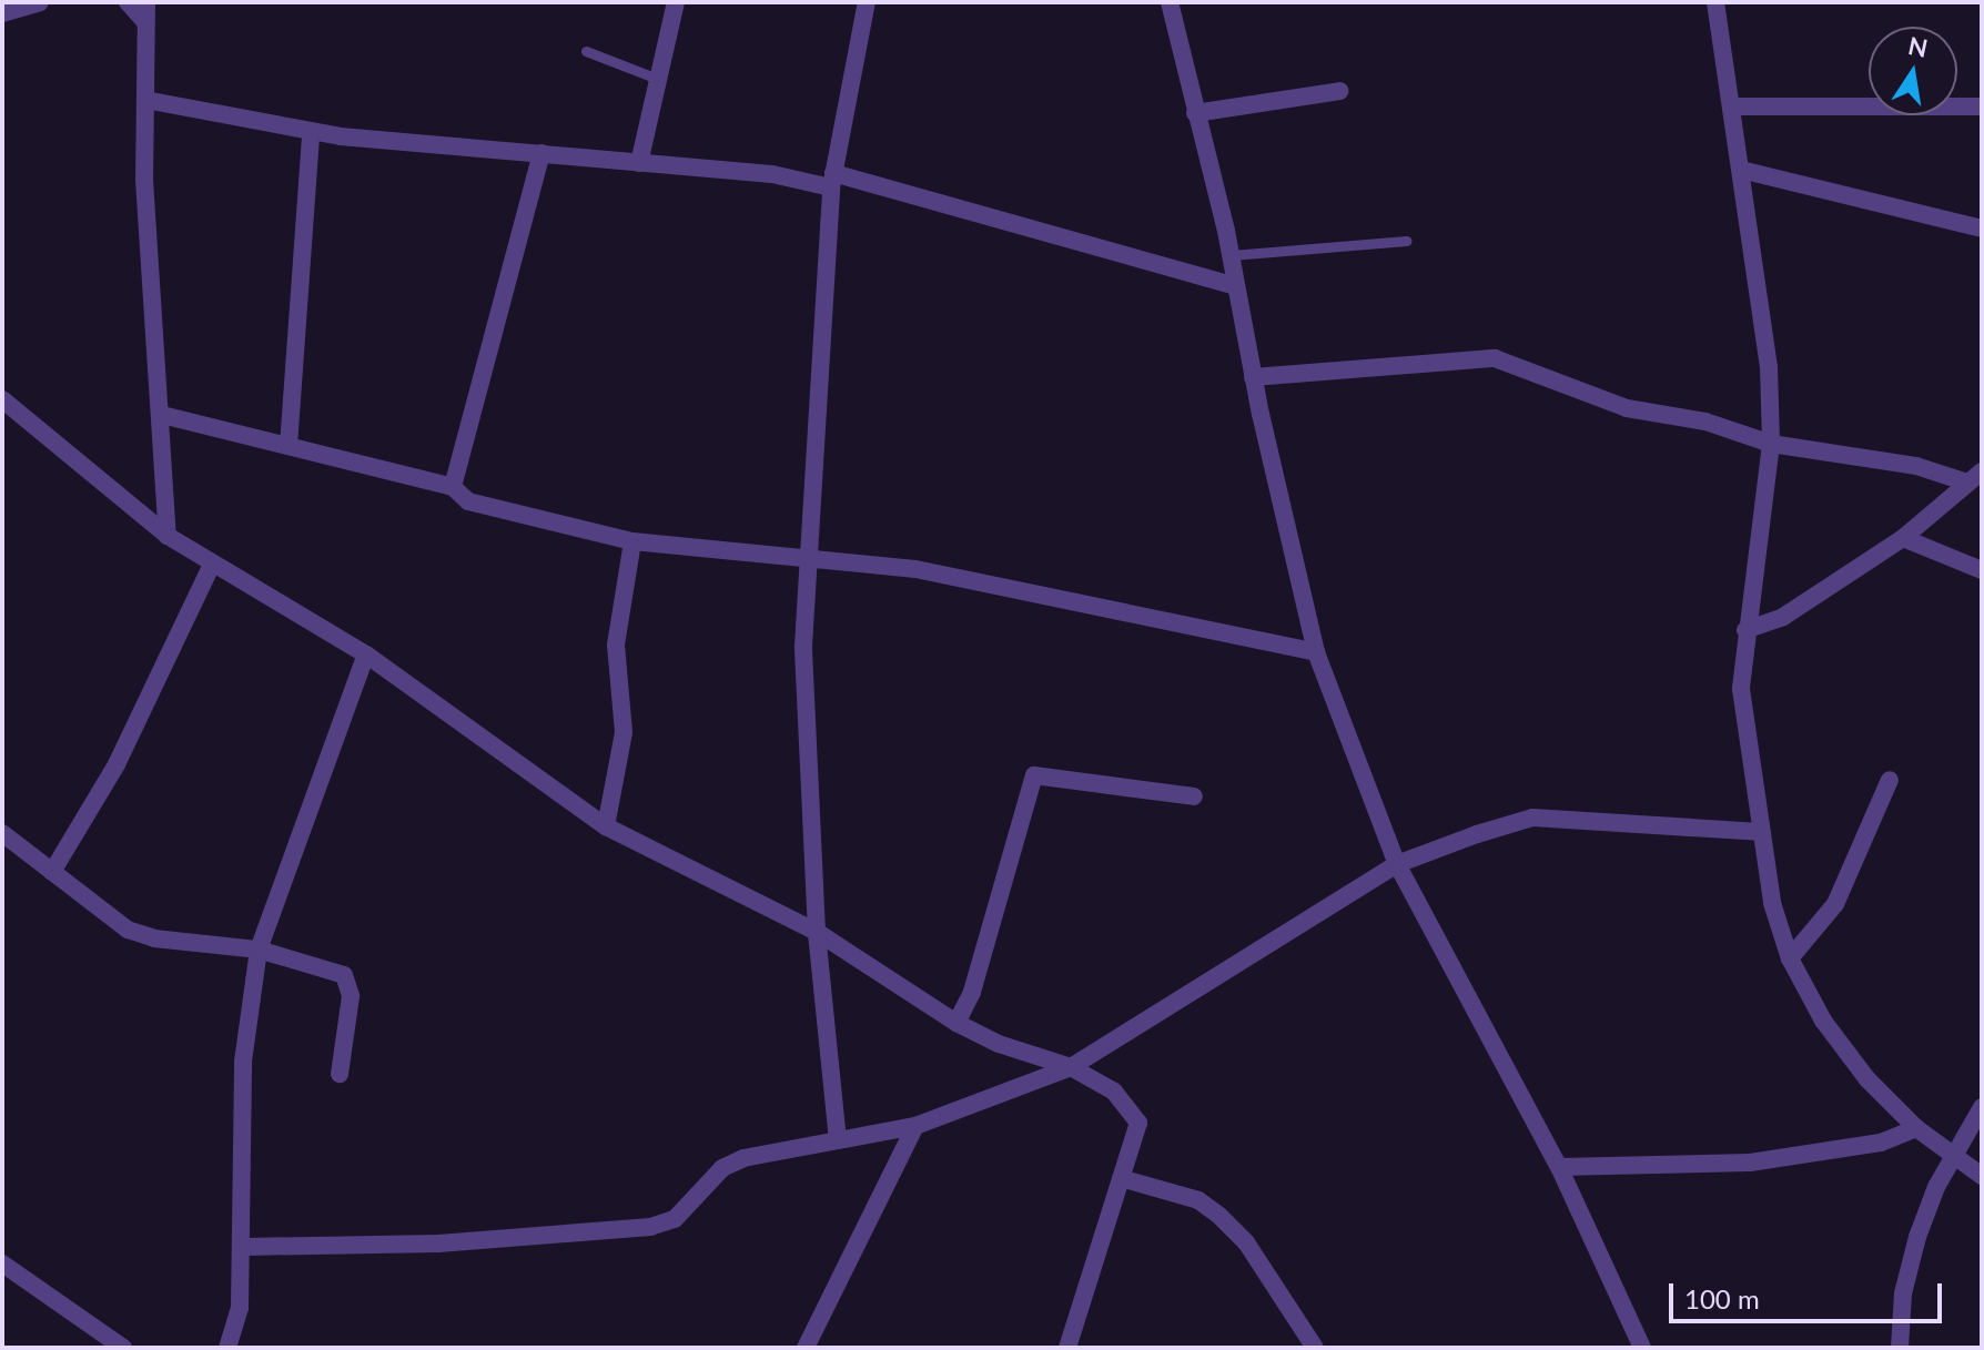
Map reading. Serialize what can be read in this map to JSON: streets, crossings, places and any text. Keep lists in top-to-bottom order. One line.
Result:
{"scale_bar":"100 m","north":"top"}
